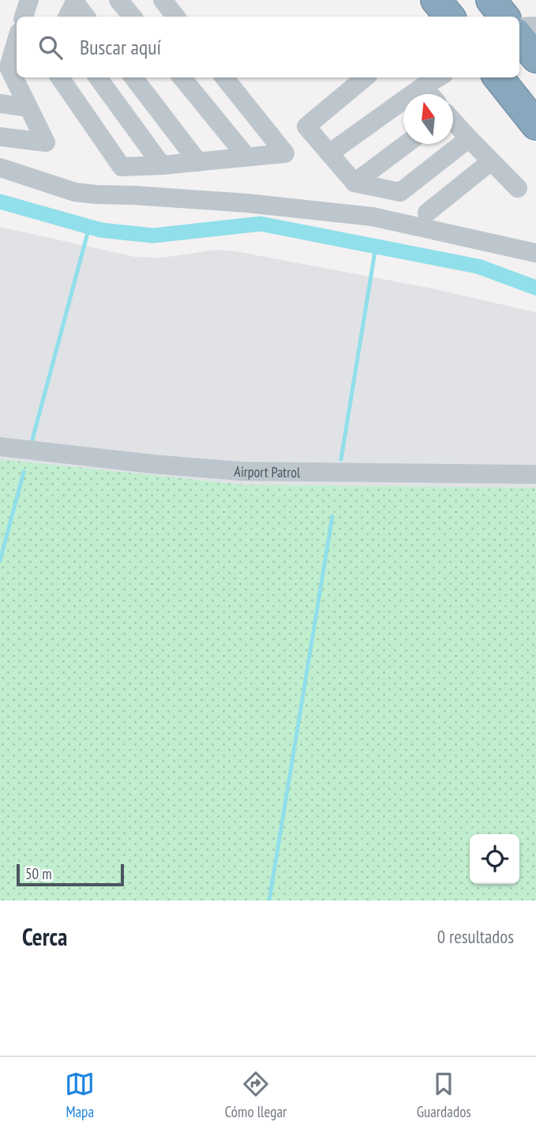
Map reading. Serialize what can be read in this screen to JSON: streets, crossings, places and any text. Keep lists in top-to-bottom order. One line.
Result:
{"streets":{"street":["Airport Patrol"]},"scale_bar":"50 m","north":"top","page":{"search":"Buscar aquí","scale":"50 m","heading":["Cerca","0 resultados"],"nav":["Mapa","Cómo llegar","Guardados"]}}
